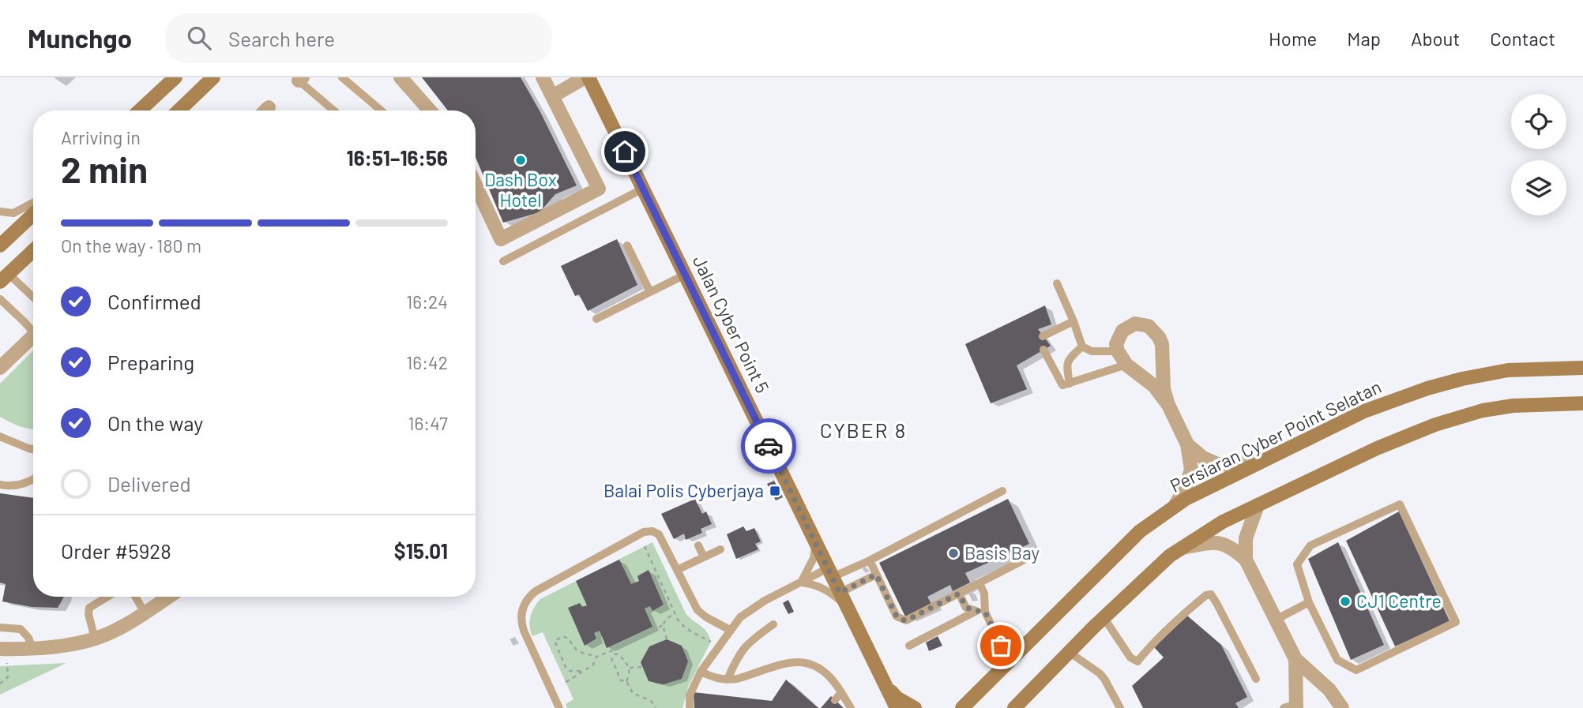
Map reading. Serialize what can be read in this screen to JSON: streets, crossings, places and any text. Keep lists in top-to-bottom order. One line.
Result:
{"streets":{"main road":["Jalan Cyber Point 5","Persiaran Cyber Point Selatan"]},"districts":["CYBER 8"],"places":{"other":["Dash Box Hotel","Basis Bay","CJ1 Centre"],"transit":["Balai Polis Cyberjaya"]},"page":{"header":"Munchgo","search":"Search here","nav":["Home","Map","About","Contact"],"heading":["2 min","Arriving in","16:51–16:56"],"panel":["Order #5928","$15.01"],"bar":"On the way · 180 m","list":[["Confirmed","16:24"],["Preparing","16:42"],["On the way","16:47"],"Delivered"]}}
